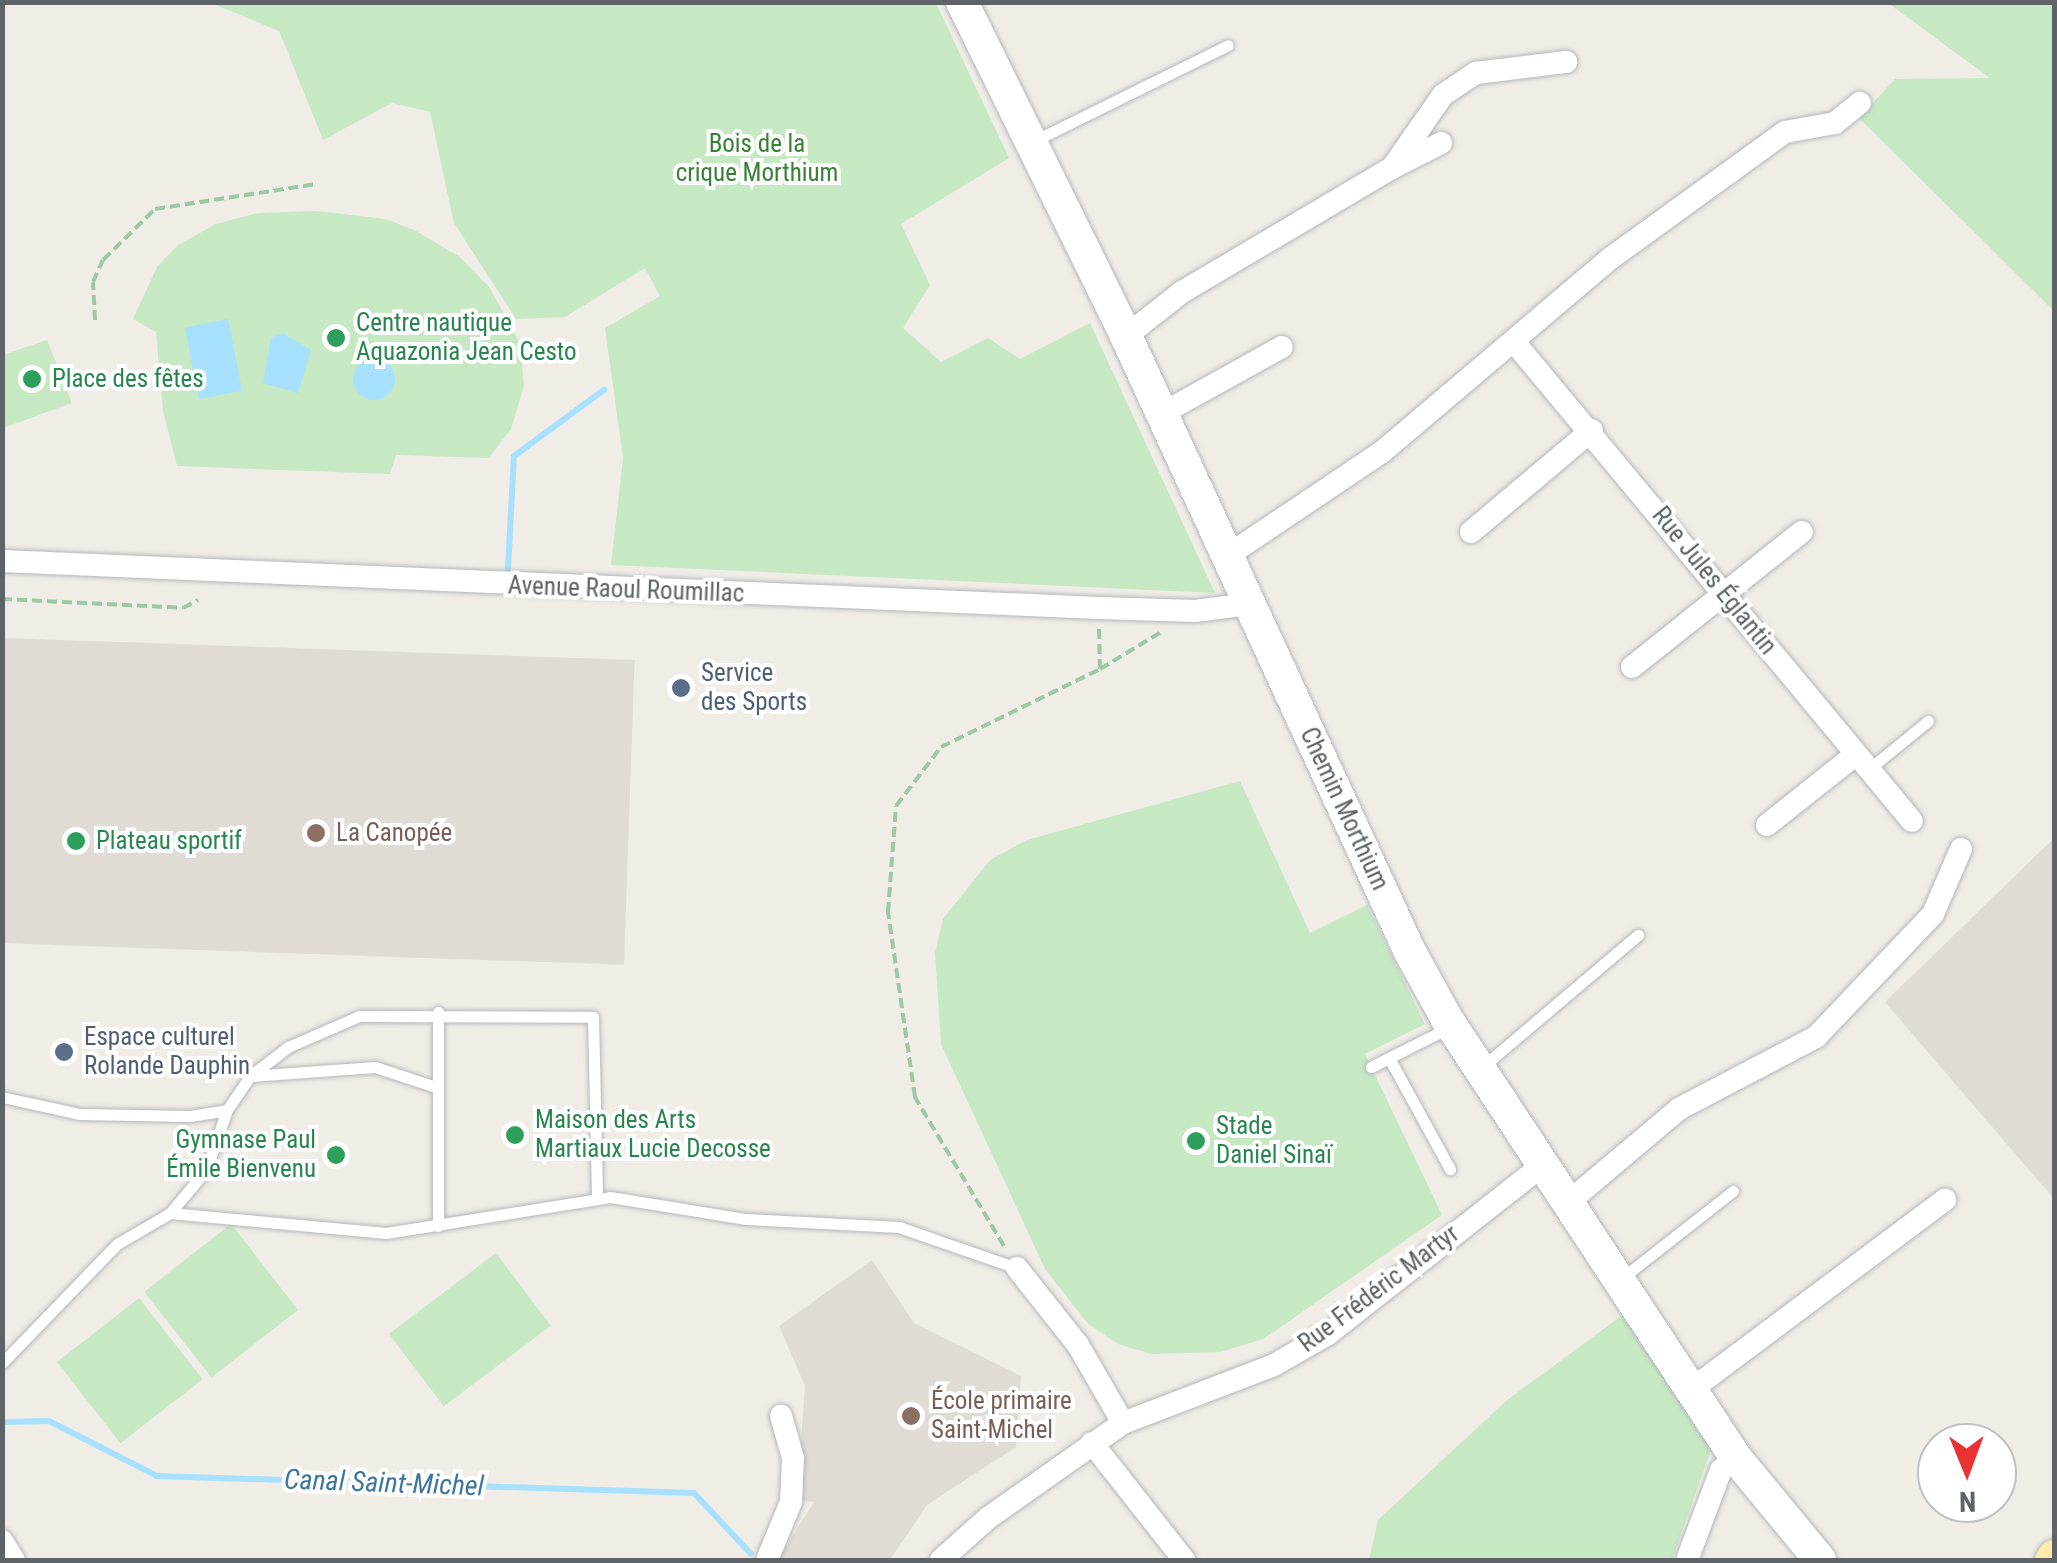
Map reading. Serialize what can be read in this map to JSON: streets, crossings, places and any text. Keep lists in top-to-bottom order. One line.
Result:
{"streets":{"street":["Rue Jules Églantin","Avenue Raoul Roumillac","Chemin Morthium","Rue Frédéric Martyr"]},"crossings":[["Avenue Raoul Roumillac","Chemin Morthium"],["Chemin Morthium","Rue Frédéric Martyr"]],"water":["Canal Saint-Michel"],"parks":["Bois de la crique Morthium"],"places":["Centre nautique Aquazonia Jean Cesto","Place des fêtes","Service des Sports","La Canopée","Plateau sportif","Espace culturel Rolande Dauphin","Maison des Arts Martiaux Lucie Decosse","Stade Daniel Sinaï","Gymnase Paul Émile Bienvenu","École primaire Saint-Michel"],"north":"bottom"}
